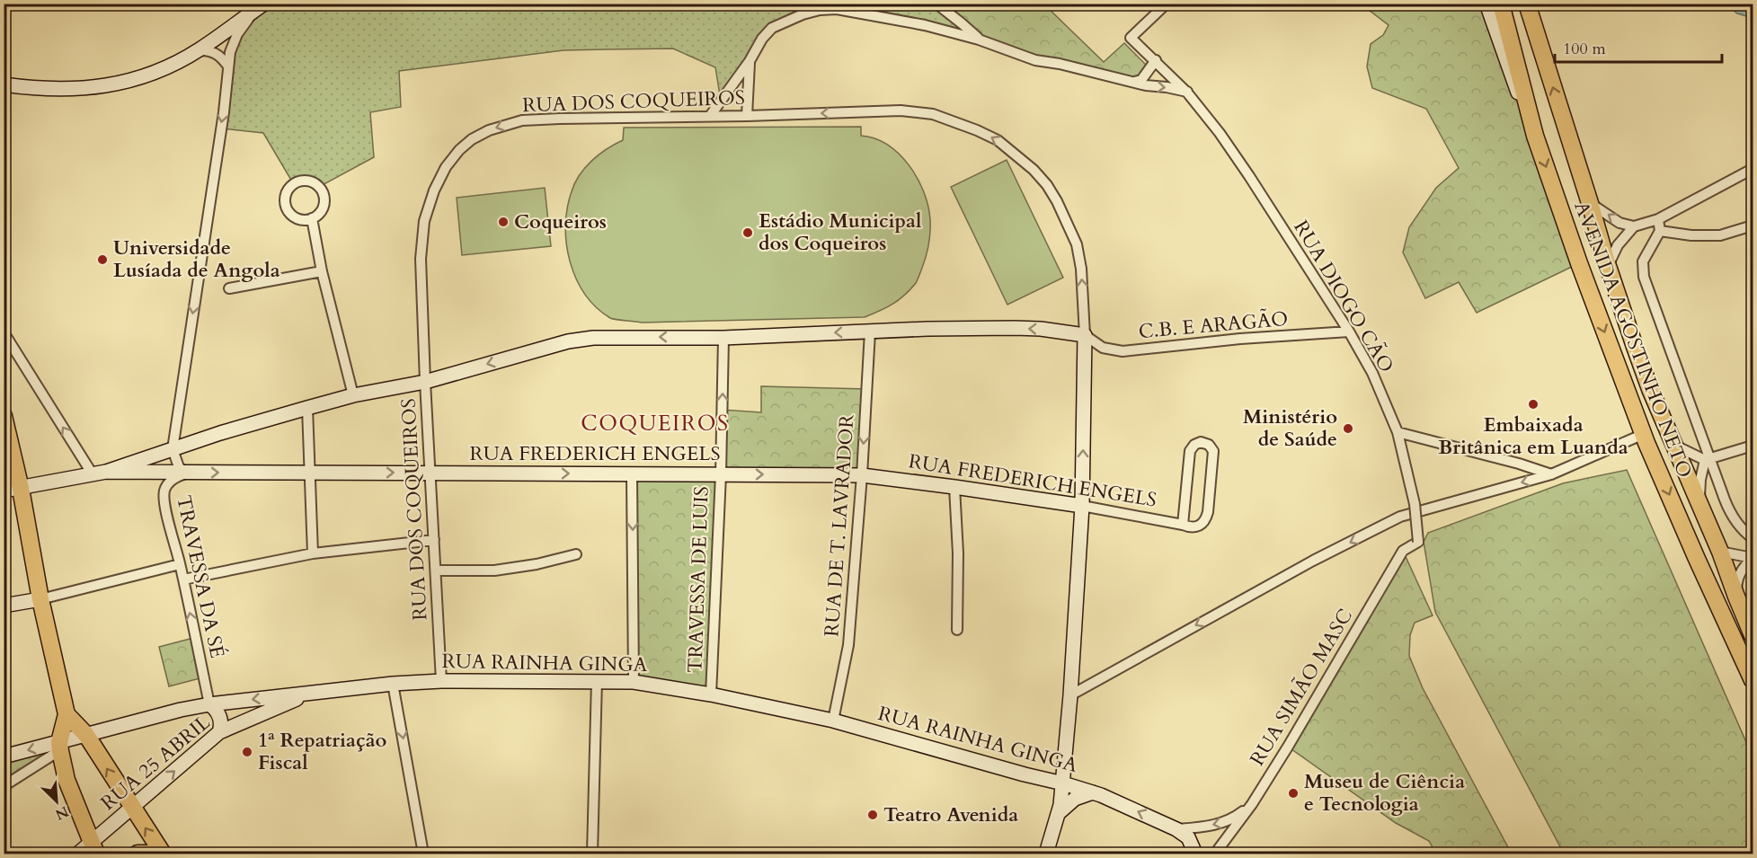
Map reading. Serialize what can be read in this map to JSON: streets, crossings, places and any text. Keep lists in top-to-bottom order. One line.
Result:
{"streets":{"main road":["AVENIDA AGOSTINHO NETO"],"street":["RUA DOS COQUEIROS","RUA DIOGO CÃO","C.B. E ARAGÃO","RUA FREDERICH ENGELS","RUA DE T. LAVRADOR","TRAVESSA DA SÉ","TRAVESSA DE LUIS","RUA RAINHA GINGA","RUA SIMÃO MASC","RUA 25 ABRIL"]},"crossings":[["RUA DOS COQUEIROS","C.B. E ARAGÃO"],["RUA DOS COQUEIROS","RUA FREDERICH ENGELS"],["RUA DOS COQUEIROS","RUA RAINHA GINGA"],["RUA DIOGO CÃO","C.B. E ARAGÃO"],["RUA DIOGO CÃO","RUA SIMÃO MASC"],["RUA FREDERICH ENGELS","RUA DE T. LAVRADOR"],["RUA FREDERICH ENGELS","TRAVESSA DA SÉ"],["RUA FREDERICH ENGELS","TRAVESSA DE LUIS"],["RUA DE T. LAVRADOR","RUA RAINHA GINGA"],["TRAVESSA DA SÉ","RUA RAINHA GINGA"],["TRAVESSA DE LUIS","RUA RAINHA GINGA"],["RUA RAINHA GINGA","RUA 25 ABRIL"]],"one_way":["RUA DE T. LAVRADOR","TRAVESSA DA SÉ","TRAVESSA DE LUIS","RUA 25 ABRIL"],"districts":["COQUEIROS"],"places":["Coqueiros","Estádio Municipal dos Coqueiros","Universidade Lusíada de Angola","Embaixada Britânica em Luanda","Ministério de Saúde","1ª Repatriação Fiscal","Museu de Ciência e Tecnologia","Teatro Avenida"],"scale_bar":"100 m","north":"bottom right"}
